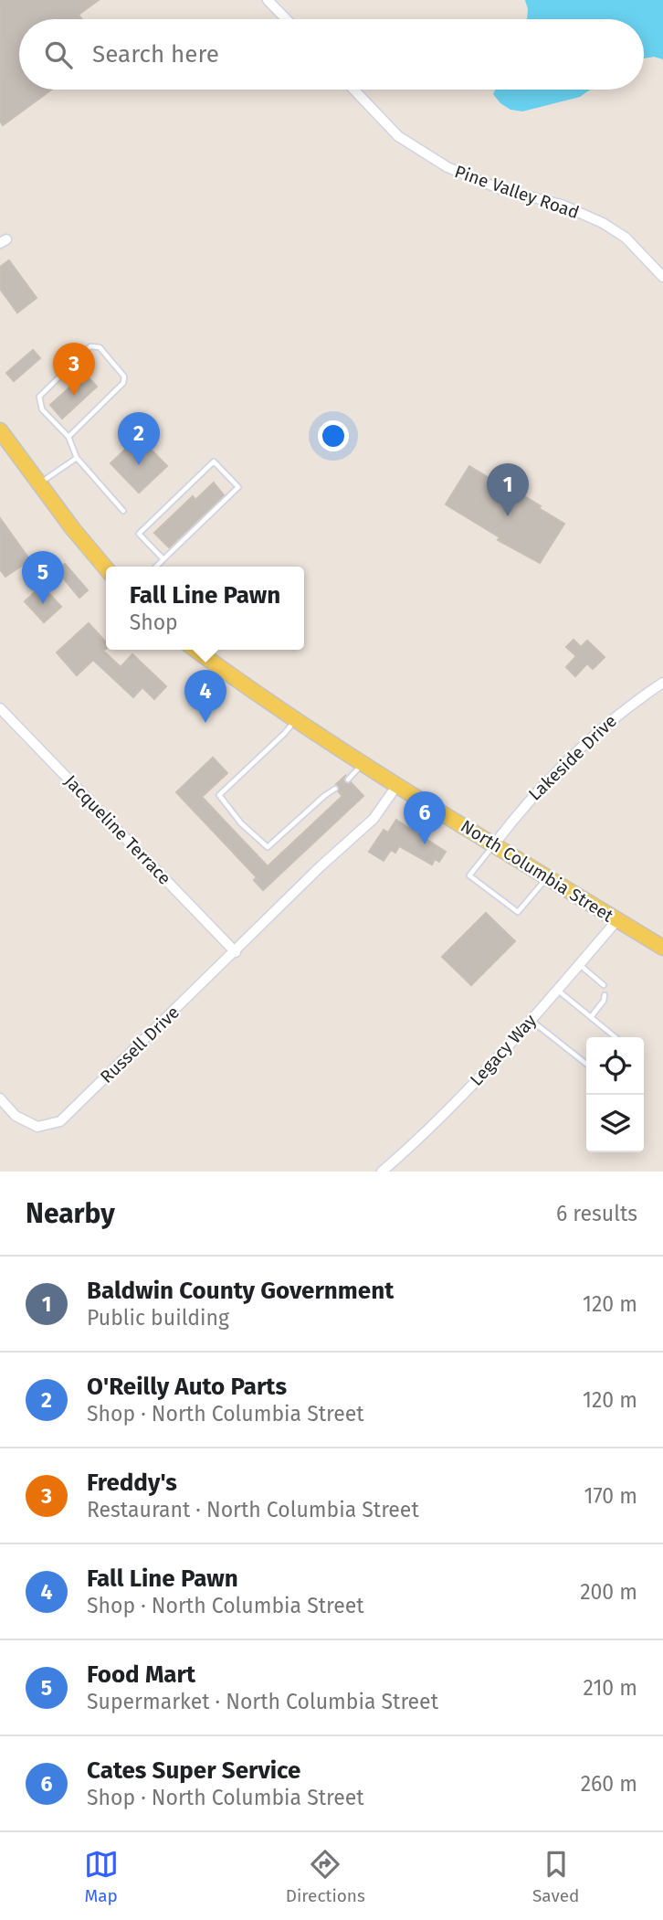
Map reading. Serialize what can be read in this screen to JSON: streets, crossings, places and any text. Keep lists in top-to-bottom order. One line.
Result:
{"streets":{"main road":["North Columbia Street"],"street":["Pine Valley Road","Lakeside Drive","Jacqueline Terrace","Russell Drive","Legacy Way"]},"crossings":[["Lakeside Drive","North Columbia Street"],["Jacqueline Terrace","Russell Drive"],["North Columbia Street","Russell Drive"],["North Columbia Street","Legacy Way"]],"page":{"search":"Search here","pins":["3","2","1","5","4","6"],"popup":["Fall Line Pawn","Shop"],"heading":["Nearby","6 results"],"list":[{"mark":"1","name":"Baldwin County Government","note":"Public building","value":"120 m"},{"mark":"2","name":"O'Reilly Auto Parts","note":"Shop · North Columbia Street","value":"120 m"},{"mark":"3","name":"Freddy's","note":"Restaurant · North Columbia Street","value":"170 m"},{"mark":"4","name":"Fall Line Pawn","note":"Shop · North Columbia Street","value":"200 m"},{"mark":"5","name":"Food Mart","note":"Supermarket · North Columbia Street","value":"210 m"},{"mark":"6","name":"Cates Super Service","note":"Shop · North Columbia Street","value":"260 m"}],"nav":["Map","Directions","Saved"]}}
